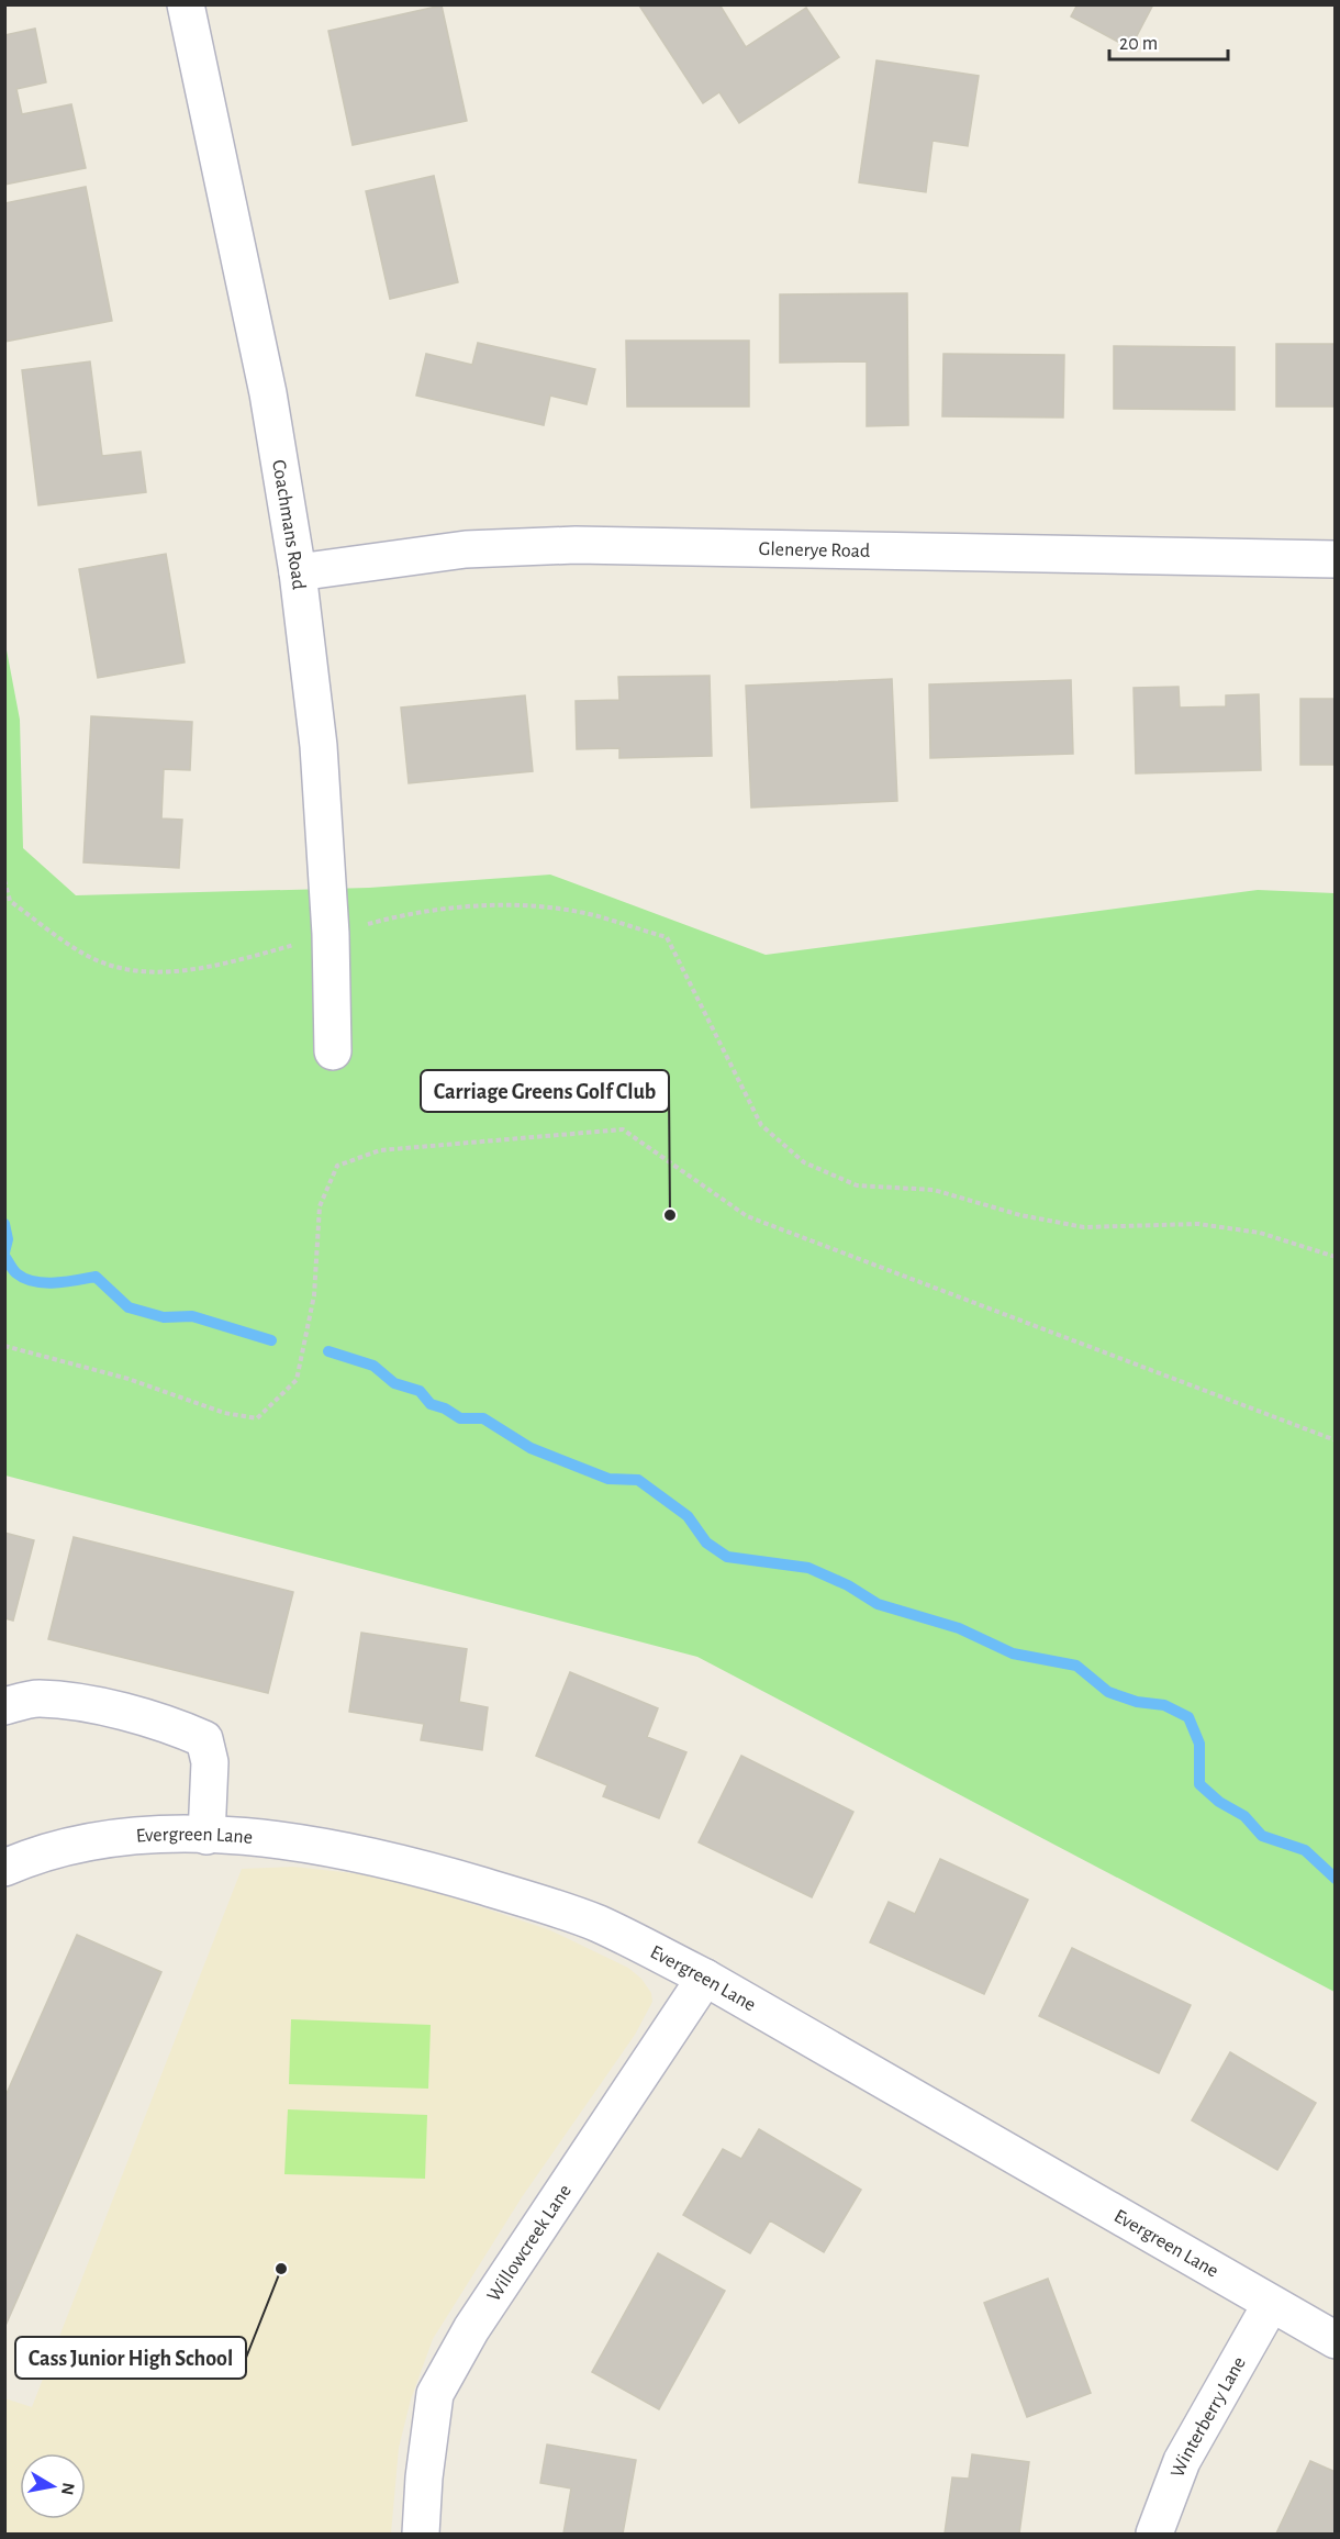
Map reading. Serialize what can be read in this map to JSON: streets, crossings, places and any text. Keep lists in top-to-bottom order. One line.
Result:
{"streets":{"street":["Coachmans Road","Glenerye Road","Evergreen Lane","Willowcreek Lane","Winterberry Lane"]},"crossings":[["Coachmans Road","Glenerye Road"],["Evergreen Lane","Willowcreek Lane"],["Evergreen Lane","Winterberry Lane"]],"places":["Carriage Greens Golf Club","Cass Junior High School"],"scale_bar":"20 m","north":"right"}
